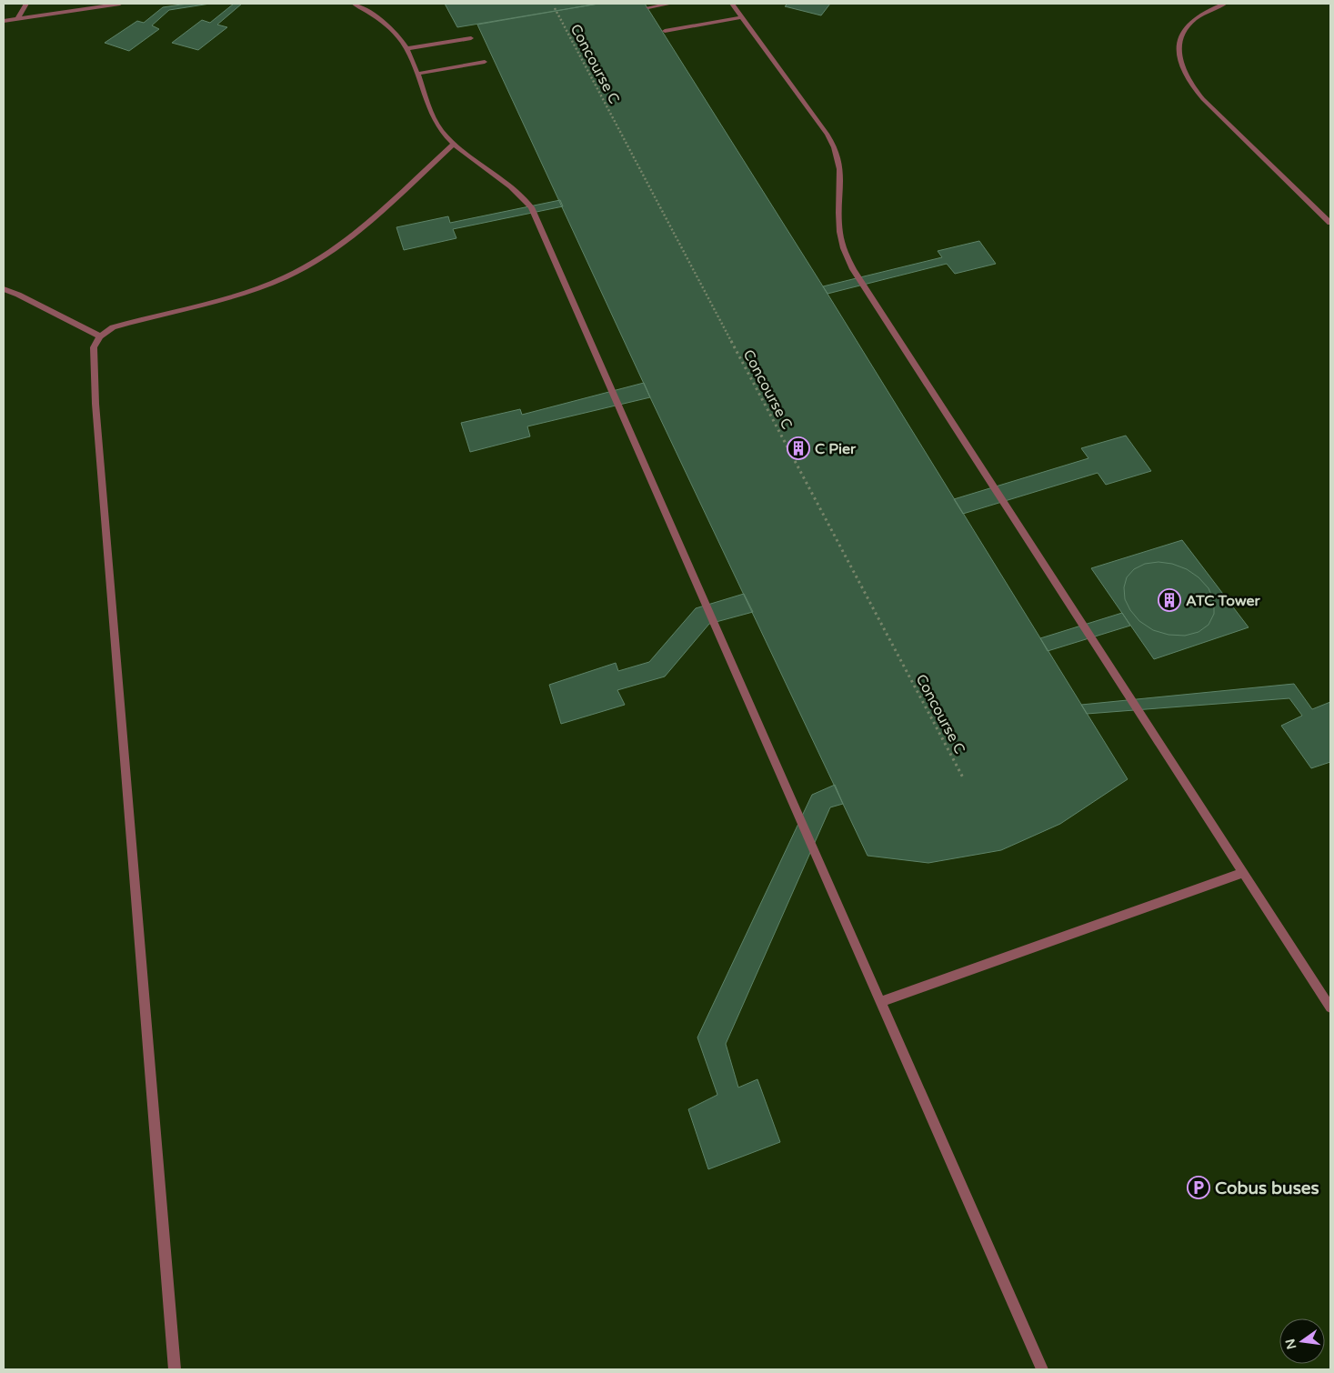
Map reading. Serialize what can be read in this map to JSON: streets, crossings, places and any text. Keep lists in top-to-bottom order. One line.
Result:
{"streets":{"path":["Concourse C"]},"places":{"building":["C Pier","ATC Tower"],"parking":["Cobus buses"]},"north":"left"}
